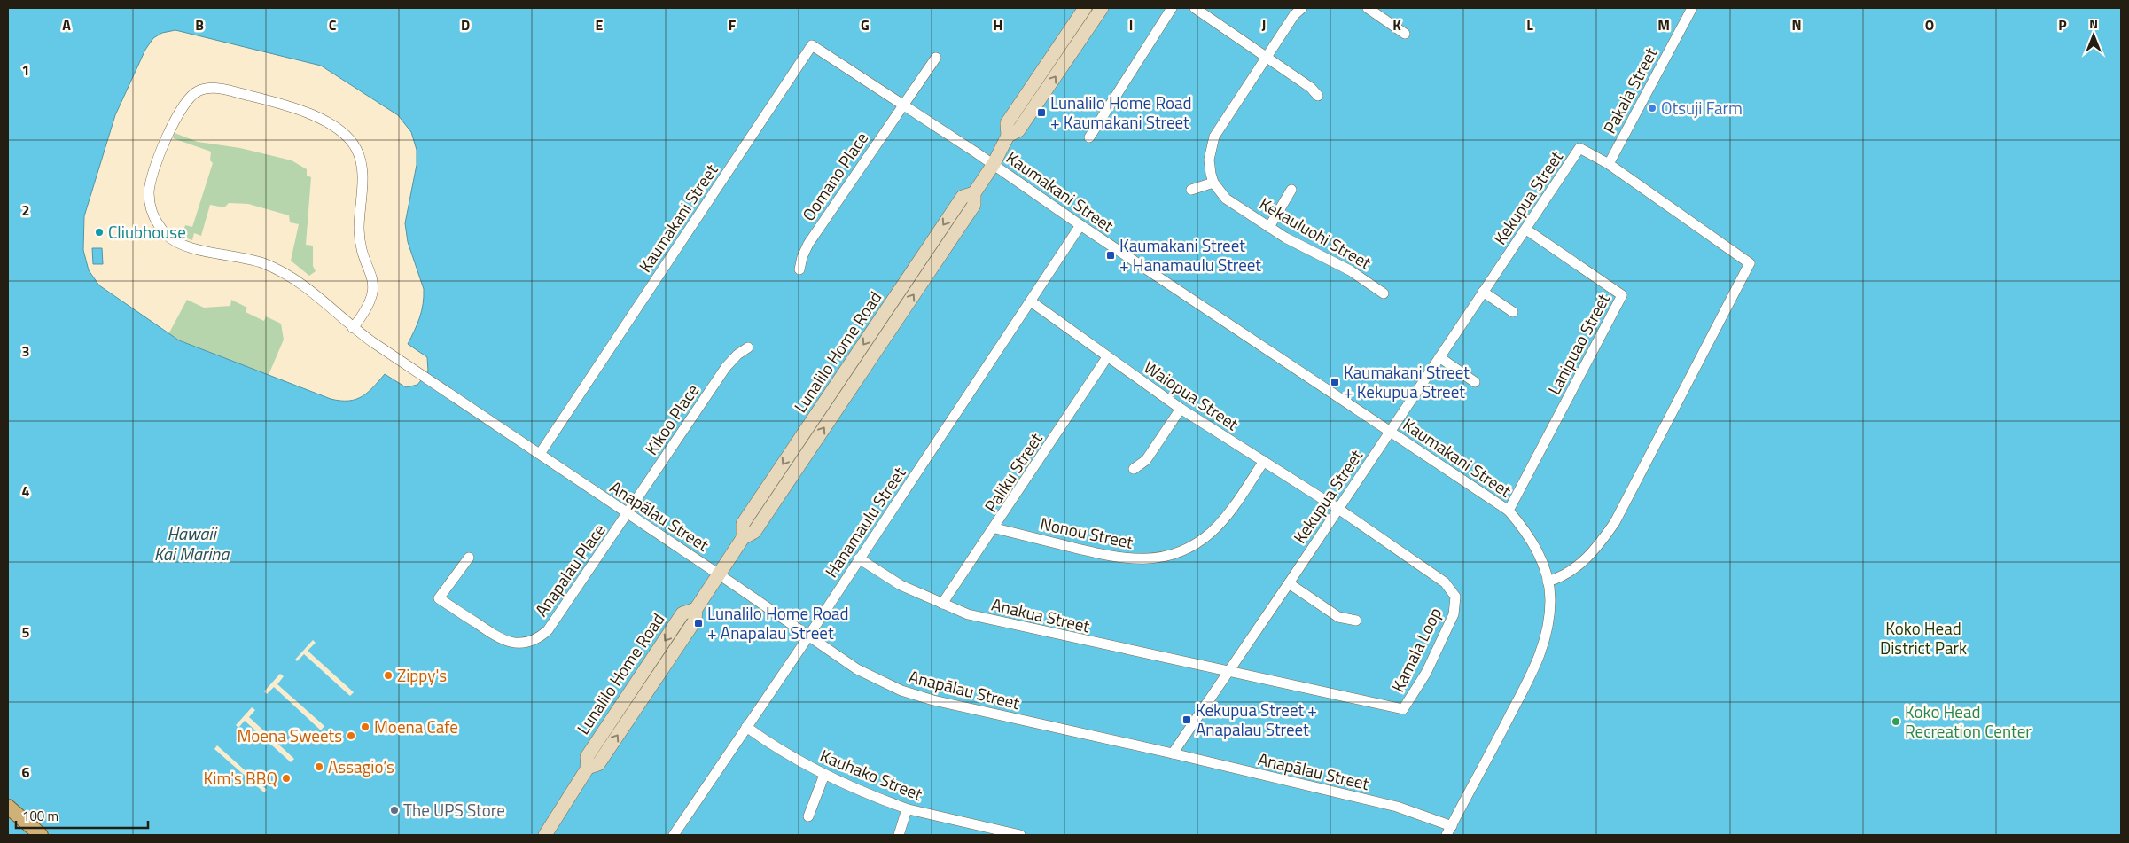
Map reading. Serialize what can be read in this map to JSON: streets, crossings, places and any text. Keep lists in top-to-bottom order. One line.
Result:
{"streets":{"main road":["Lunalilo Home Road"],"street":["Pakala Street","Oomano Place","Kaumakani Street","Kekupua Street","Kekauluohi Street","Lanipuao Street","Waiopua Street","Kikoo Place","Paliku Street","Anapālau Street","Hanamaulu Street","Nonou Street","Anapalau Place","Anakua Street","Kamala Loop","Kauhako Street"]},"crossings":[["Pakala Street","Kekupua Street"],["Oomano Place","Kaumakani Street"],["Kaumakani Street","Kekupua Street"],["Kaumakani Street","Lanipuao Street"],["Kaumakani Street","Lunalilo Home Road"],["Kaumakani Street","Anapālau Street"],["Kaumakani Street","Hanamaulu Street"],["Kekupua Street","Lanipuao Street"],["Kekupua Street","Waiopua Street"],["Kekupua Street","Anapālau Street"],["Kekupua Street","Anakua Street"],["Kekupua Street","Kamala Loop"],["Lunalilo Home Road","Anapālau Street"],["Waiopua Street","Paliku Street"],["Waiopua Street","Hanamaulu Street"],["Waiopua Street","Nonou Street"],["Waiopua Street","Kamala Loop"],["Kikoo Place","Anapālau Street"],["Kikoo Place","Anapalau Place"],["Paliku Street","Nonou Street"],["Paliku Street","Anakua Street"],["Anapālau Street","Hanamaulu Street"],["Anapālau Street","Anapalau Place"],["Hanamaulu Street","Anakua Street"],["Hanamaulu Street","Kauhako Street"],["Anakua Street","Kamala Loop"]],"water":["Hawaii Kai Marina"],"parks":["Koko Head District Park"],"places":{"other":["Otsuji Farm","Cliubhouse","Zippy's","Koko Head Recreation Center","Moena Cafe","Moena Sweets","Assagio’s","Kim's BBQ","The UPS Store"],"transit":["Lunalilo Home Road + Kaumakani Street","Kaumakani Street + Hanamaulu Street","Kaumakani Street + Kekupua Street","Lunalilo Home Road + Anapalau Street","Kekupua Street + Anapalau Street"]},"scale_bar":"100 m","north":"top","grid":{"columns":["A","B","C","D","E","F","G","H","I","J","K","L","M","N","O","P"],"rows":["1","2","3","4","5","6"]}}
